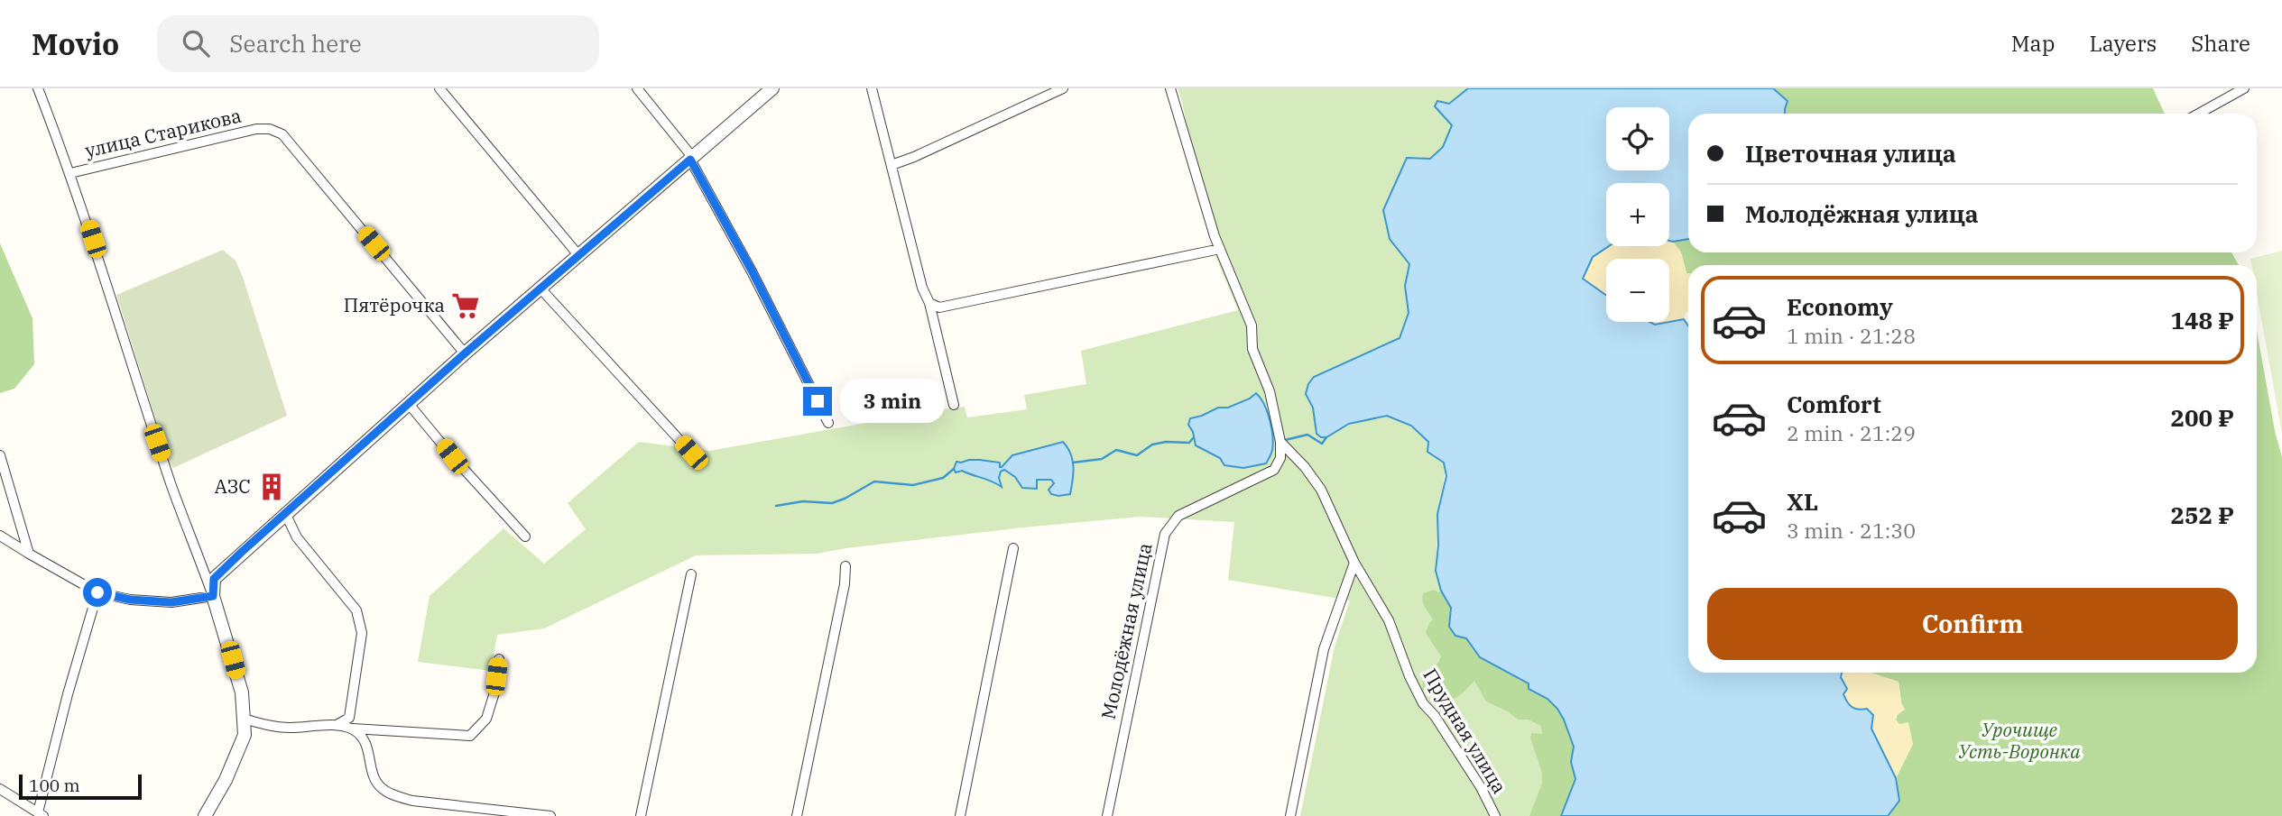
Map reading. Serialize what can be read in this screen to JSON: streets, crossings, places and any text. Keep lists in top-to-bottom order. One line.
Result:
{"streets":{"street":["улица Старикова","Молодёжная улица","Прудная улица"]},"parks":["Урочище Усть-Воронка"],"places":{"supermarket":["Пятёрочка"],"building":["АЗС"]},"scale_bar":"100 m","page":{"header":"Movio","search":"Search here","nav":["Map","Layers","Share"],"map_buttons":["+","−"],"banner":["Цветочная улица","Молодёжная улица"],"list":[{"name":"Economy","note":"1 min · 21:28","value":"148 ₽"},{"name":"Comfort","note":"2 min · 21:29","value":"200 ₽"},{"name":"XL","note":"3 min · 21:30","value":"252 ₽"}],"bubble":"3 min","buttons":"Confirm","scale":"100 m"}}
